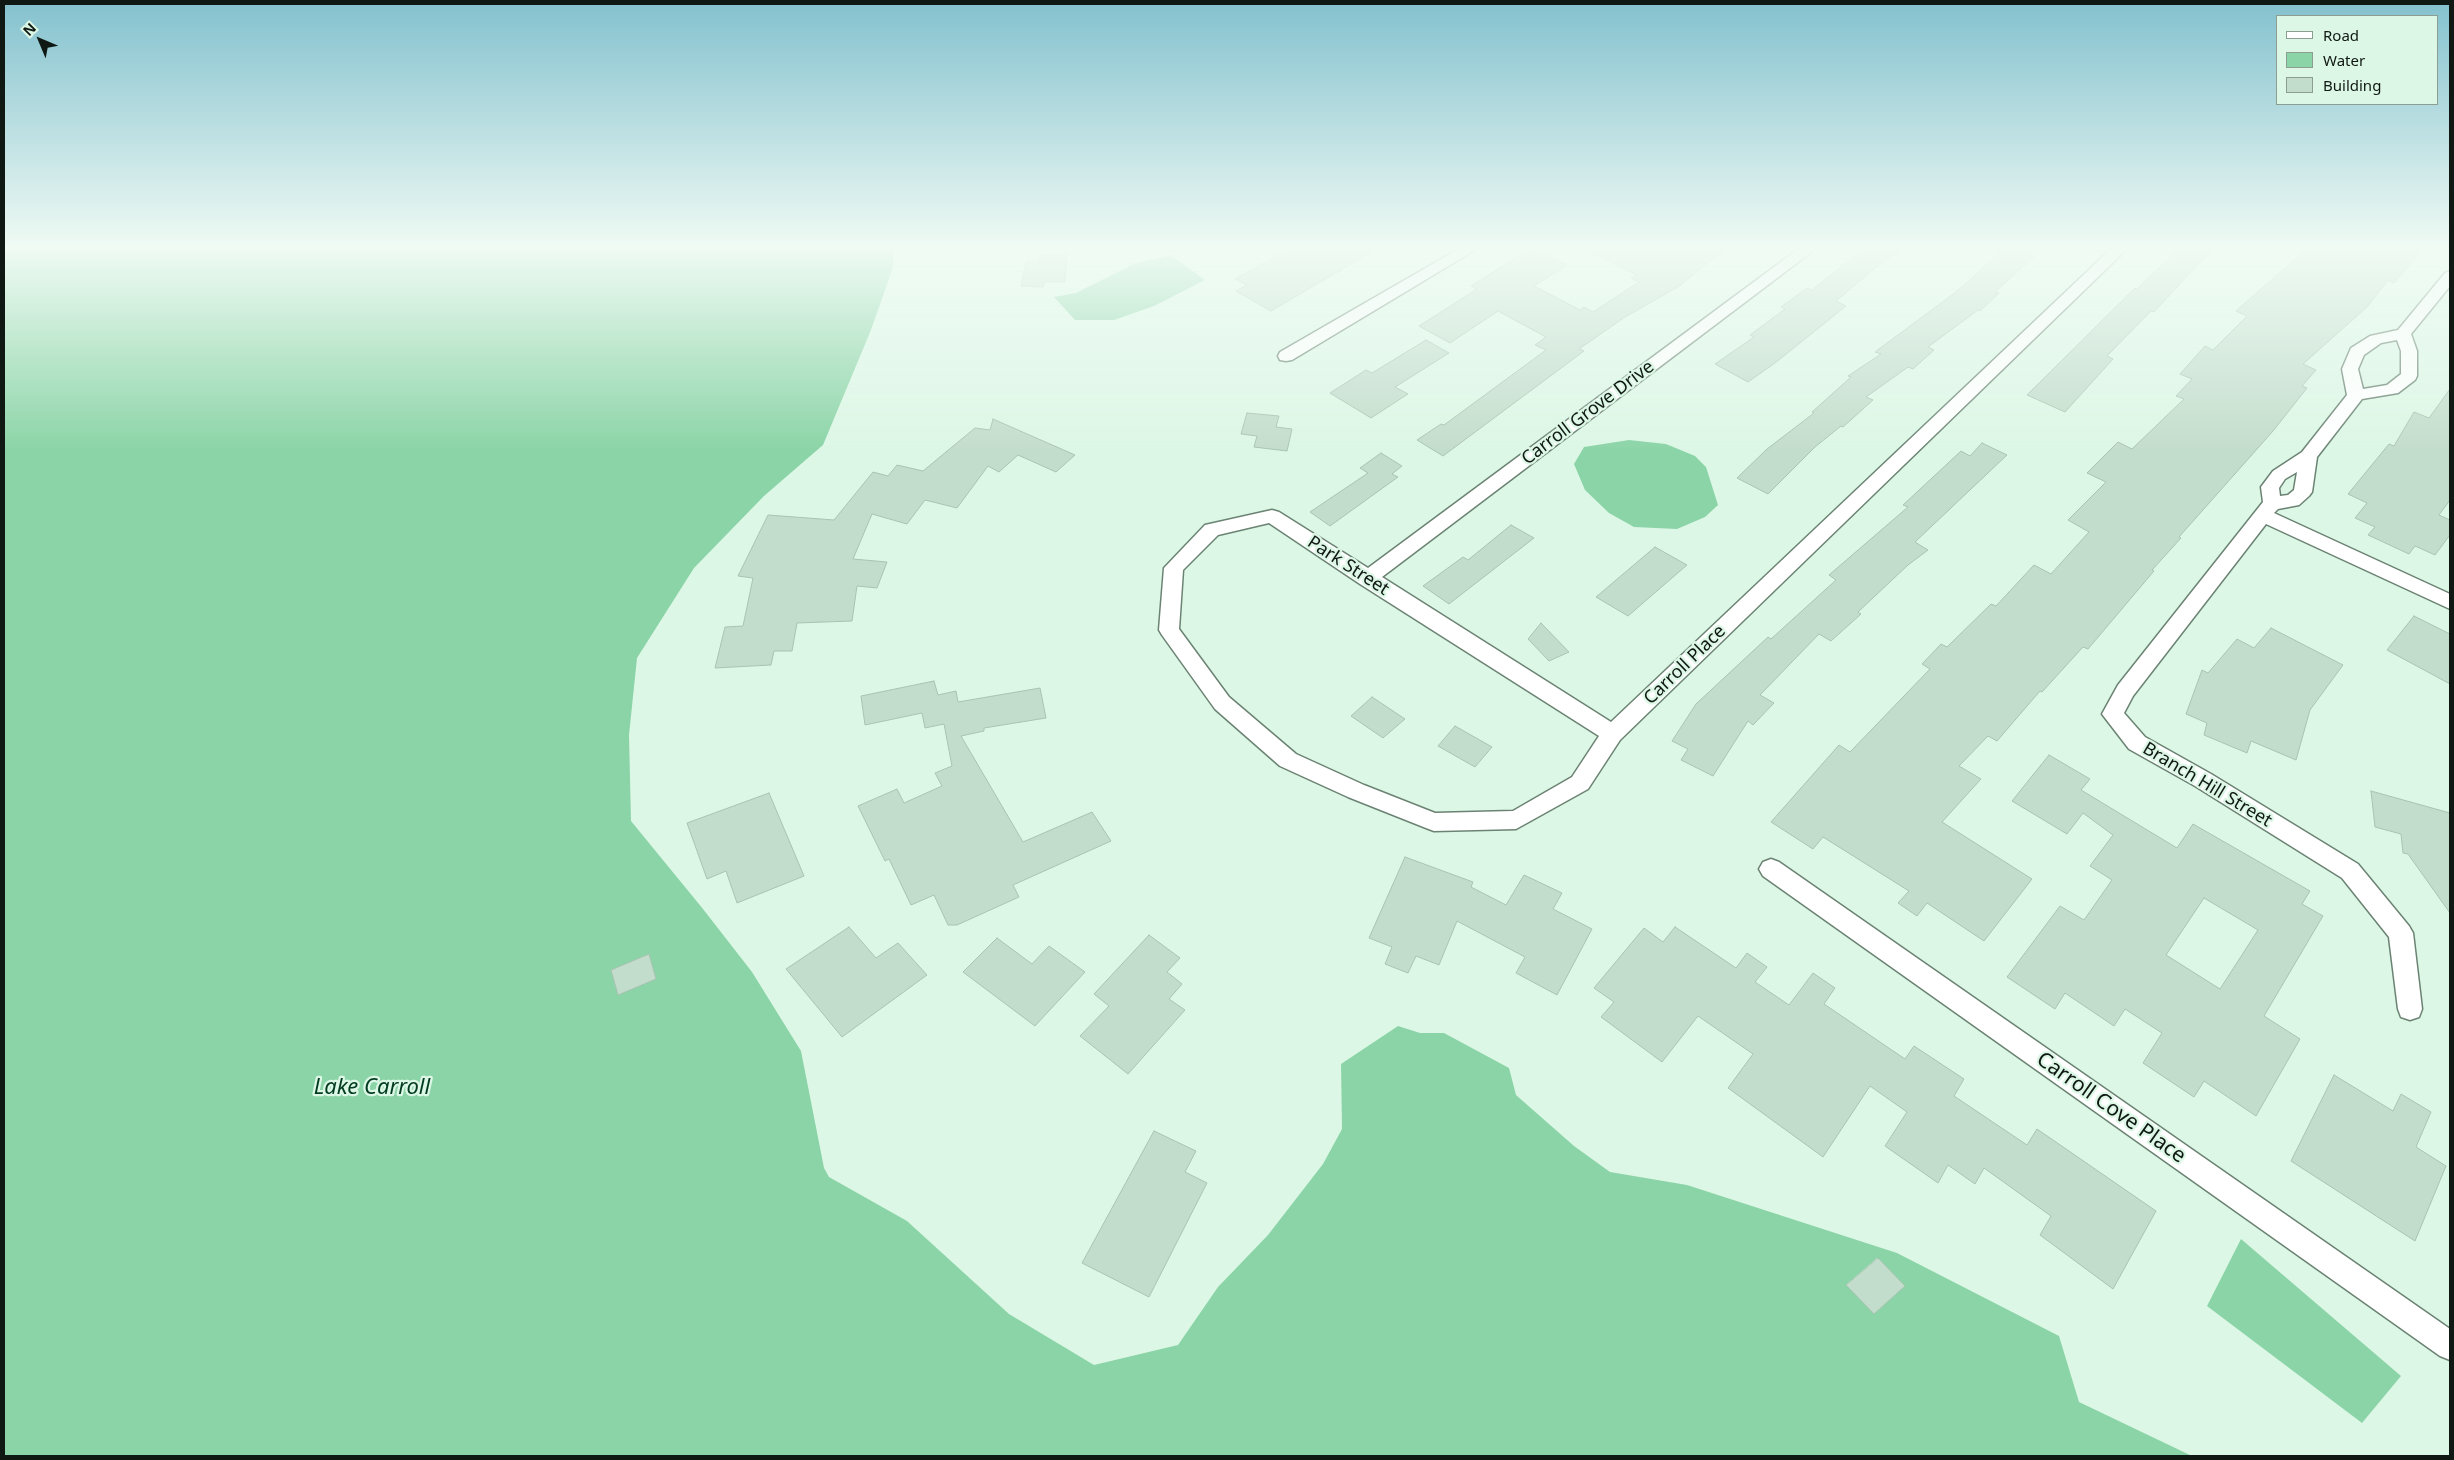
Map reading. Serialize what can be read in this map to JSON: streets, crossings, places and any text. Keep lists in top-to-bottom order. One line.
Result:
{"streets":{"street":["Carroll Grove Drive","Park Street","Carroll Place","Branch Hill Street","Carroll Cove Place"]},"crossings":[["Carroll Grove Drive","Park Street"],["Park Street","Carroll Place"]],"water":["Lake Carroll"],"legend":["Road","Water","Building"],"north":"top left"}
